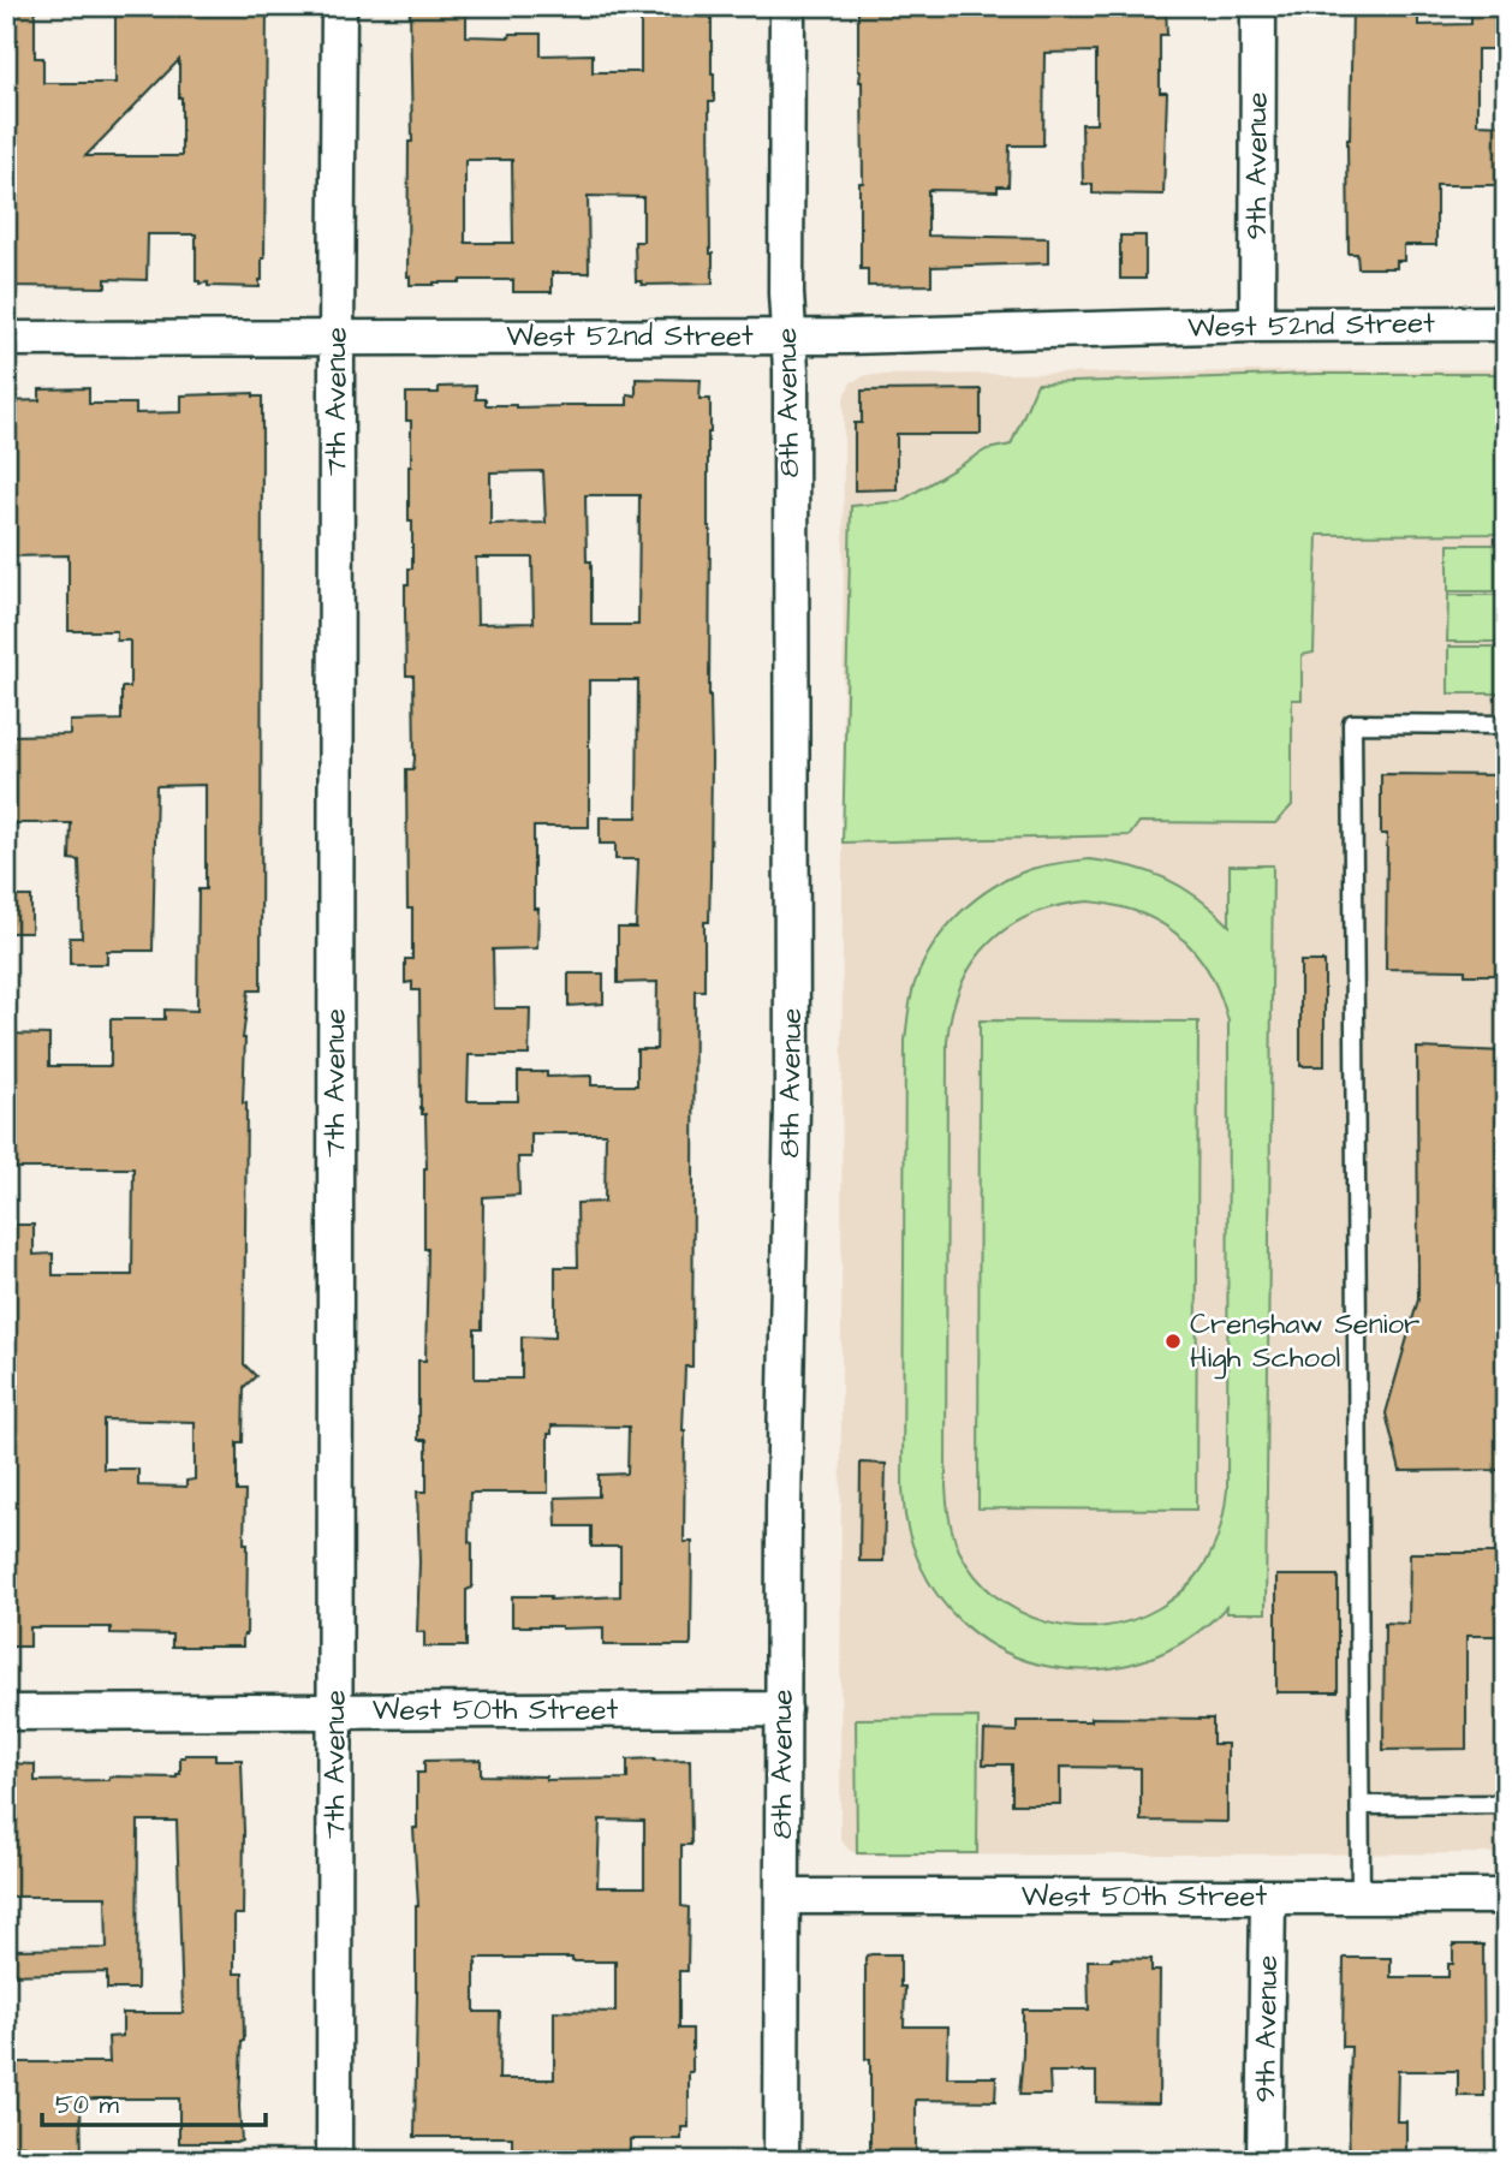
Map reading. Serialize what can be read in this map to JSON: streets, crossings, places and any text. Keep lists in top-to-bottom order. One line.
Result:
{"streets":{"street":["9th Avenue","West 52nd Street","7th Avenue","8th Avenue","West 50th Street"]},"crossings":[["9th Avenue","West 52nd Street"],["9th Avenue","West 50th Street"],["West 52nd Street","7th Avenue"],["West 52nd Street","8th Avenue"],["7th Avenue","West 50th Street"],["8th Avenue","West 50th Street"]],"places":["Crenshaw Senior High School"],"scale_bar":"50 m"}
